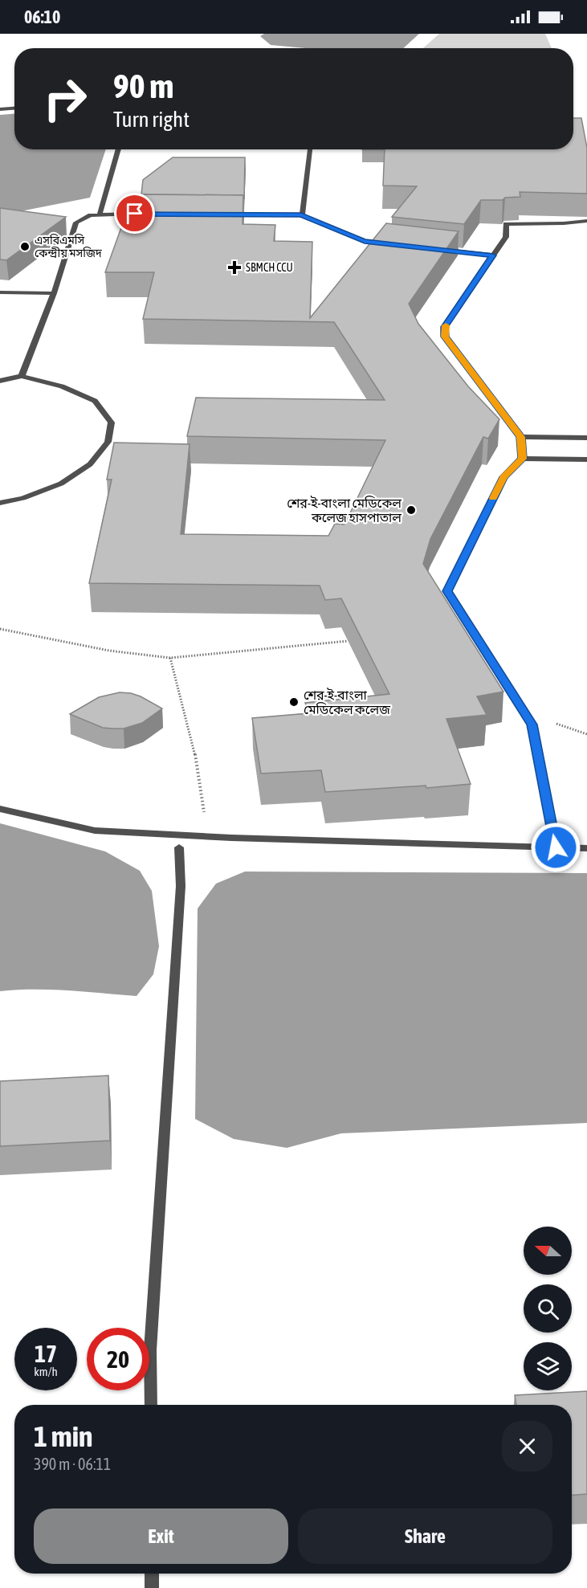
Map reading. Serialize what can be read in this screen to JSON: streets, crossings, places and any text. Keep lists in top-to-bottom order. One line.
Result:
{"places":{"other":["এসবিএমসি কেন্দ্রীয় মসজিদ","শের-ই-বাংলা মেডিকেল কলেজ হাসপাতাল","শের-ই-বাংলা মেডিকেল কলেজ"],"health":["SBMCH CCU"]},"north":"left","page":{"status":"06:10","turn":["90 m","Turn right"],"speed":"17 km/h","limit":"20","heading":["1 min","390 m · 06:11"],"buttons":["Exit","Share"]}}
